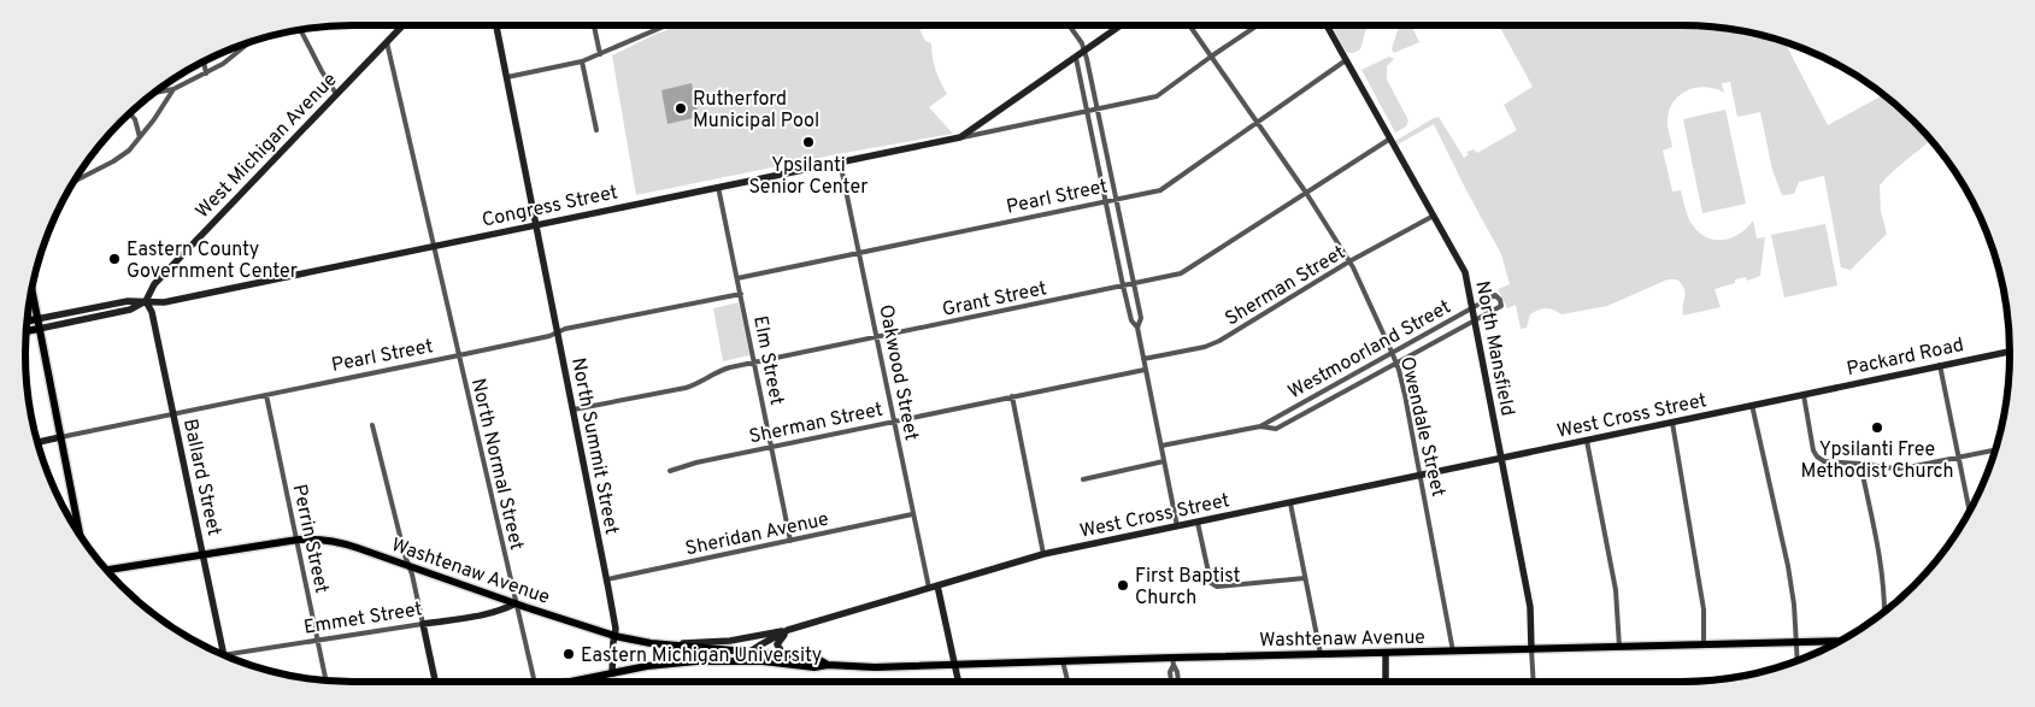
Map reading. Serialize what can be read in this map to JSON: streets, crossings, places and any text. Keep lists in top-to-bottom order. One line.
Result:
{"streets":{"main road":["Washtenaw Avenue"],"street":["West Michigan Avenue","Pearl Street","Congress Street","Sherman Street","Grant Street","Westmoorland Street","North Mansfield","Packard Road","Elm Street","Oakwood Street","West Cross Street","Owendale Street","North Summit Street","North Normal Street","Ballard Street","Sheridan Avenue","Perrin Street","Emmet Street"]},"crossings":[["West Michigan Avenue","Congress Street"],["West Michigan Avenue","North Normal Street"],["West Michigan Avenue","Ballard Street"],["Pearl Street","North Mansfield"],["Pearl Street","Elm Street"],["Pearl Street","Oakwood Street"],["Pearl Street","Owendale Street"],["Pearl Street","North Summit Street"],["Pearl Street","North Normal Street"],["Pearl Street","Ballard Street"],["Pearl Street","Perrin Street"],["Congress Street","Elm Street"],["Congress Street","Oakwood Street"],["Congress Street","North Summit Street"],["Congress Street","North Normal Street"],["Congress Street","Ballard Street"],["Sherman Street","North Mansfield"],["Sherman Street","Elm Street"],["Sherman Street","Oakwood Street"],["Sherman Street","Owendale Street"],["Grant Street","North Mansfield"],["Grant Street","Elm Street"],["Grant Street","Oakwood Street"],["Grant Street","Owendale Street"],["Grant Street","North Summit Street"],["Westmoorland Street","North Mansfield"],["Westmoorland Street","Owendale Street"],["North Mansfield","West Cross Street"],["North Mansfield","Washtenaw Avenue"],["Packard Road","West Cross Street"],["Elm Street","Sheridan Avenue"],["Oakwood Street","West Cross Street"],["Oakwood Street","Sheridan Avenue"],["West Cross Street","Owendale Street"],["West Cross Street","Washtenaw Avenue"],["Owendale Street","Washtenaw Avenue"],["North Summit Street","Sheridan Avenue"],["North Summit Street","Washtenaw Avenue"],["North Normal Street","Washtenaw Avenue"],["North Normal Street","Emmet Street"],["Ballard Street","Washtenaw Avenue"],["Perrin Street","Washtenaw Avenue"],["Perrin Street","Emmet Street"],["Washtenaw Avenue","Emmet Street"]],"places":["Rutherford Municipal Pool","Ypsilanti Senior Center","Eastern County Government Center","Ypsilanti Free Methodist Church","First Baptist Church","Eastern Michigan University"]}
